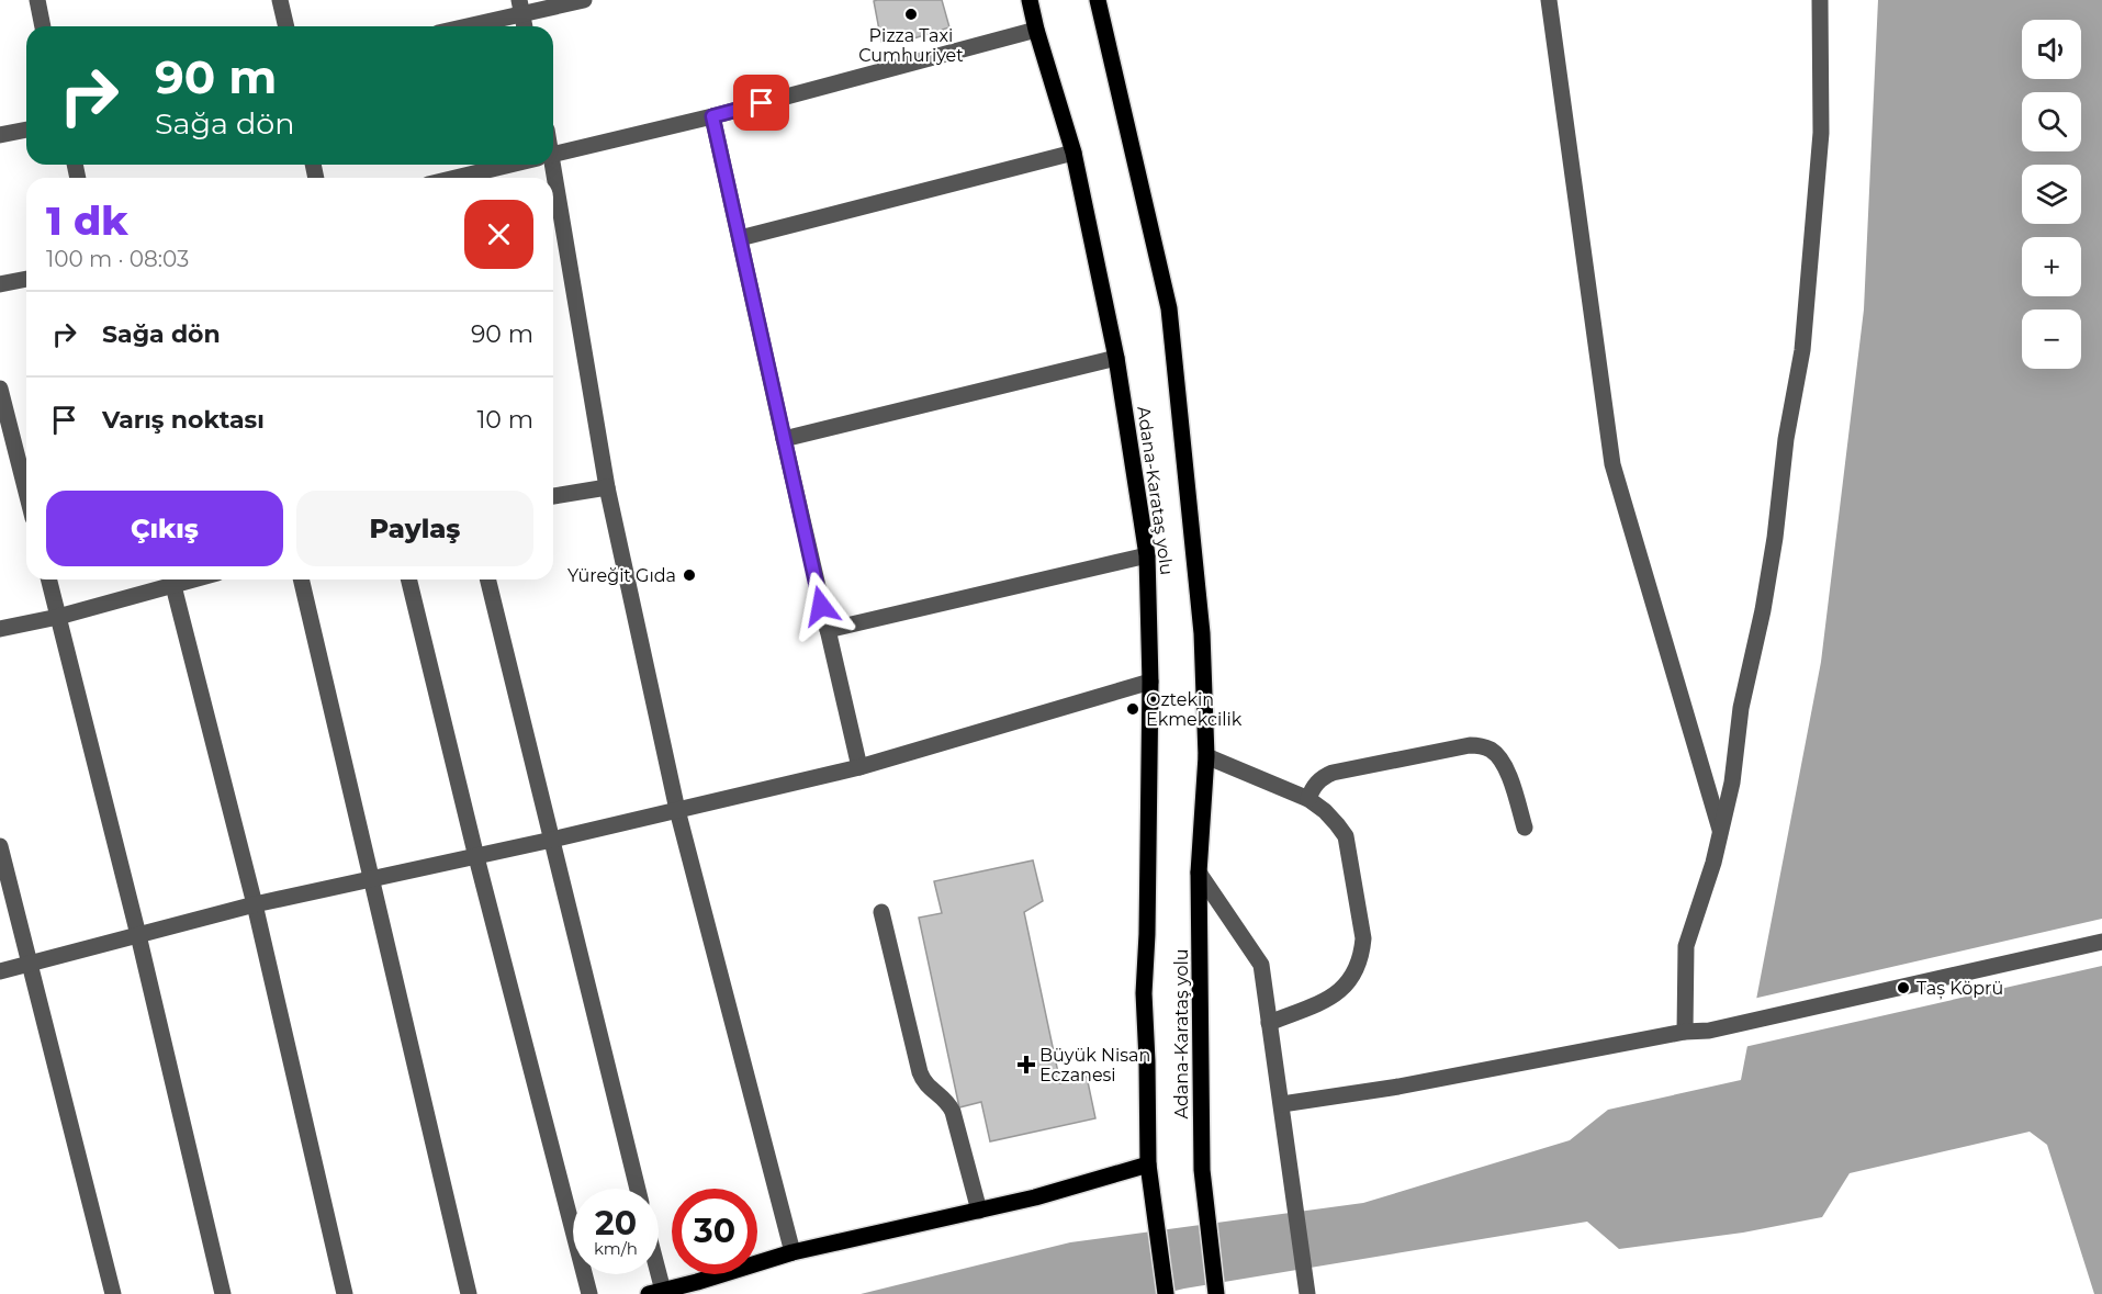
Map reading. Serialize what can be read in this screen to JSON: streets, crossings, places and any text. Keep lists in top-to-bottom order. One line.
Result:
{"streets":{"main road":["Adana-Karataş yolu"]},"places":{"other":["Pizza Taxi Cumhuriyet","Yüreğit Gıda","Oztekin Ekmekcilik","Taș Köprü"],"health":["Büyük Nisan Eczanesi"]},"page":{"map_buttons":["+","−"],"turn":["90 m","Sağa dön"],"heading":["1 dk","100 m · 08:03"],"list":[{"name":"Sağa dön","value":"90 m"},{"name":"Varış noktası","value":"10 m"}],"buttons":["Çıkış","Paylaş"],"speed":"20 km/h","limit":"30"}}
